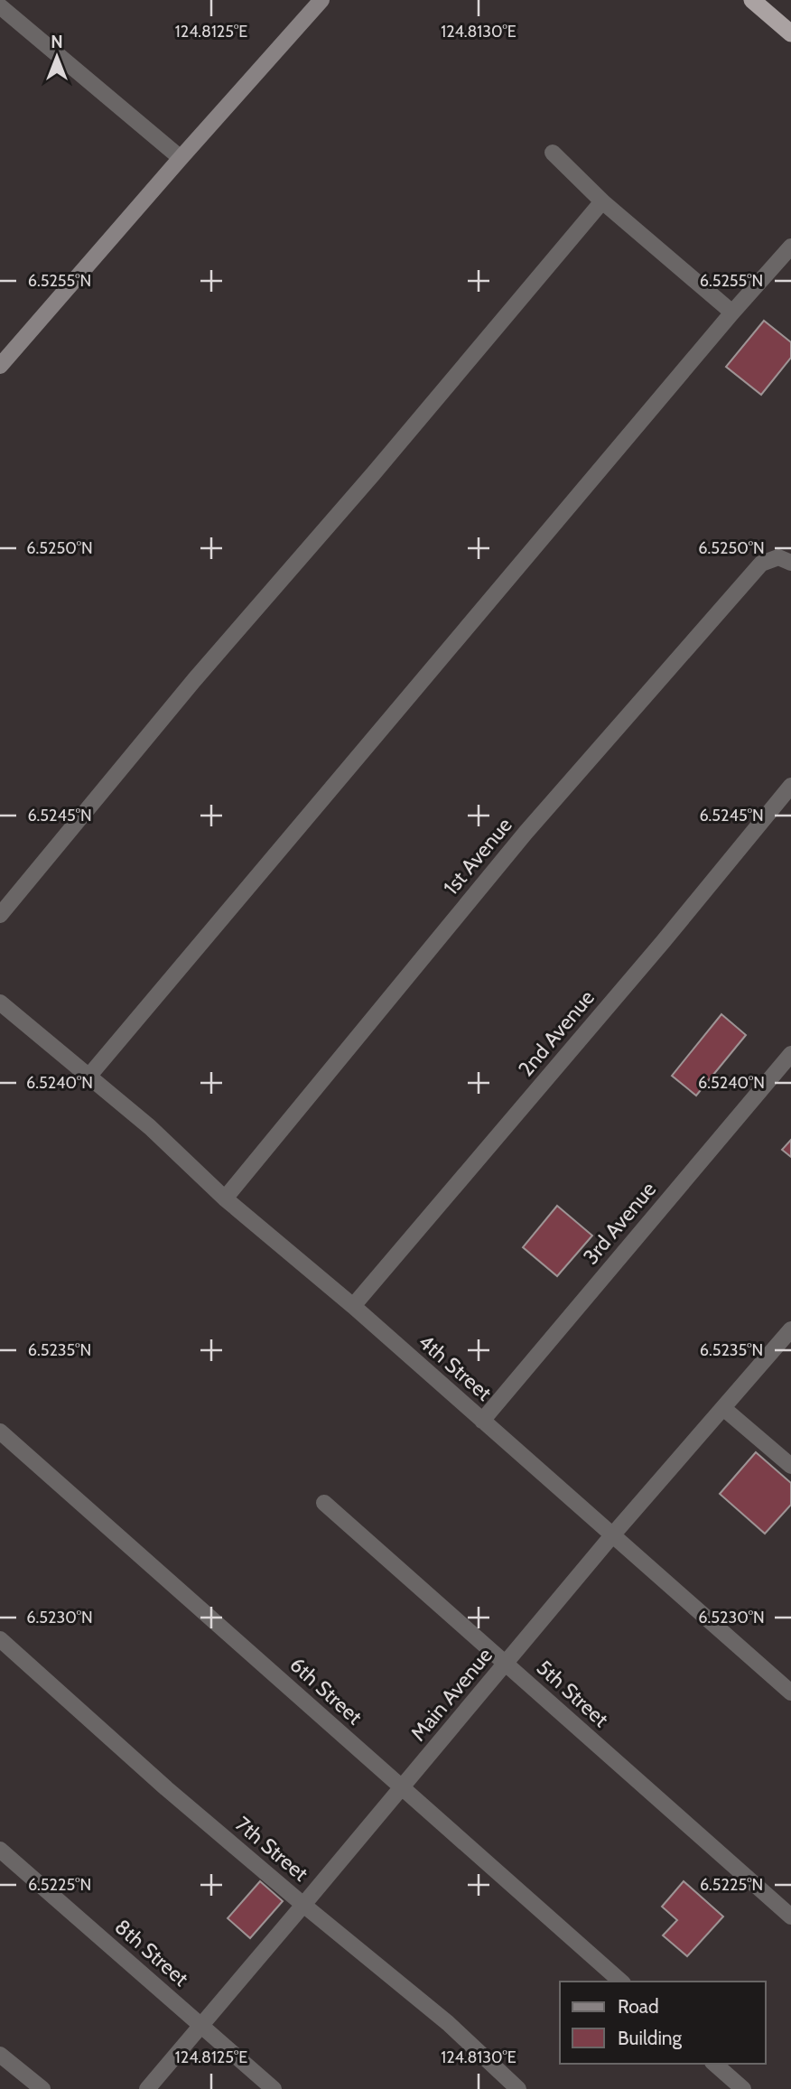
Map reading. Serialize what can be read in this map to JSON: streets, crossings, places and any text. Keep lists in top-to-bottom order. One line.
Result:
{"streets":{"street":["1st Avenue","2nd Avenue","3rd Avenue","4th Street","6th Street","5th Street","Main Avenue","7th Street","8th Street"]},"crossings":[["1st Avenue","4th Street"],["2nd Avenue","4th Street"],["3rd Avenue","4th Street"],["4th Street","Main Avenue"],["6th Street","Main Avenue"],["5th Street","Main Avenue"],["Main Avenue","7th Street"],["Main Avenue","8th Street"]],"legend":["Road","Building"],"north":"top","coordinates":["124.8125°E","124.8130°E","6.5255°N","6.5250°N","6.5245°N","6.5240°N","6.5235°N","6.5230°N","6.5225°N"]}
